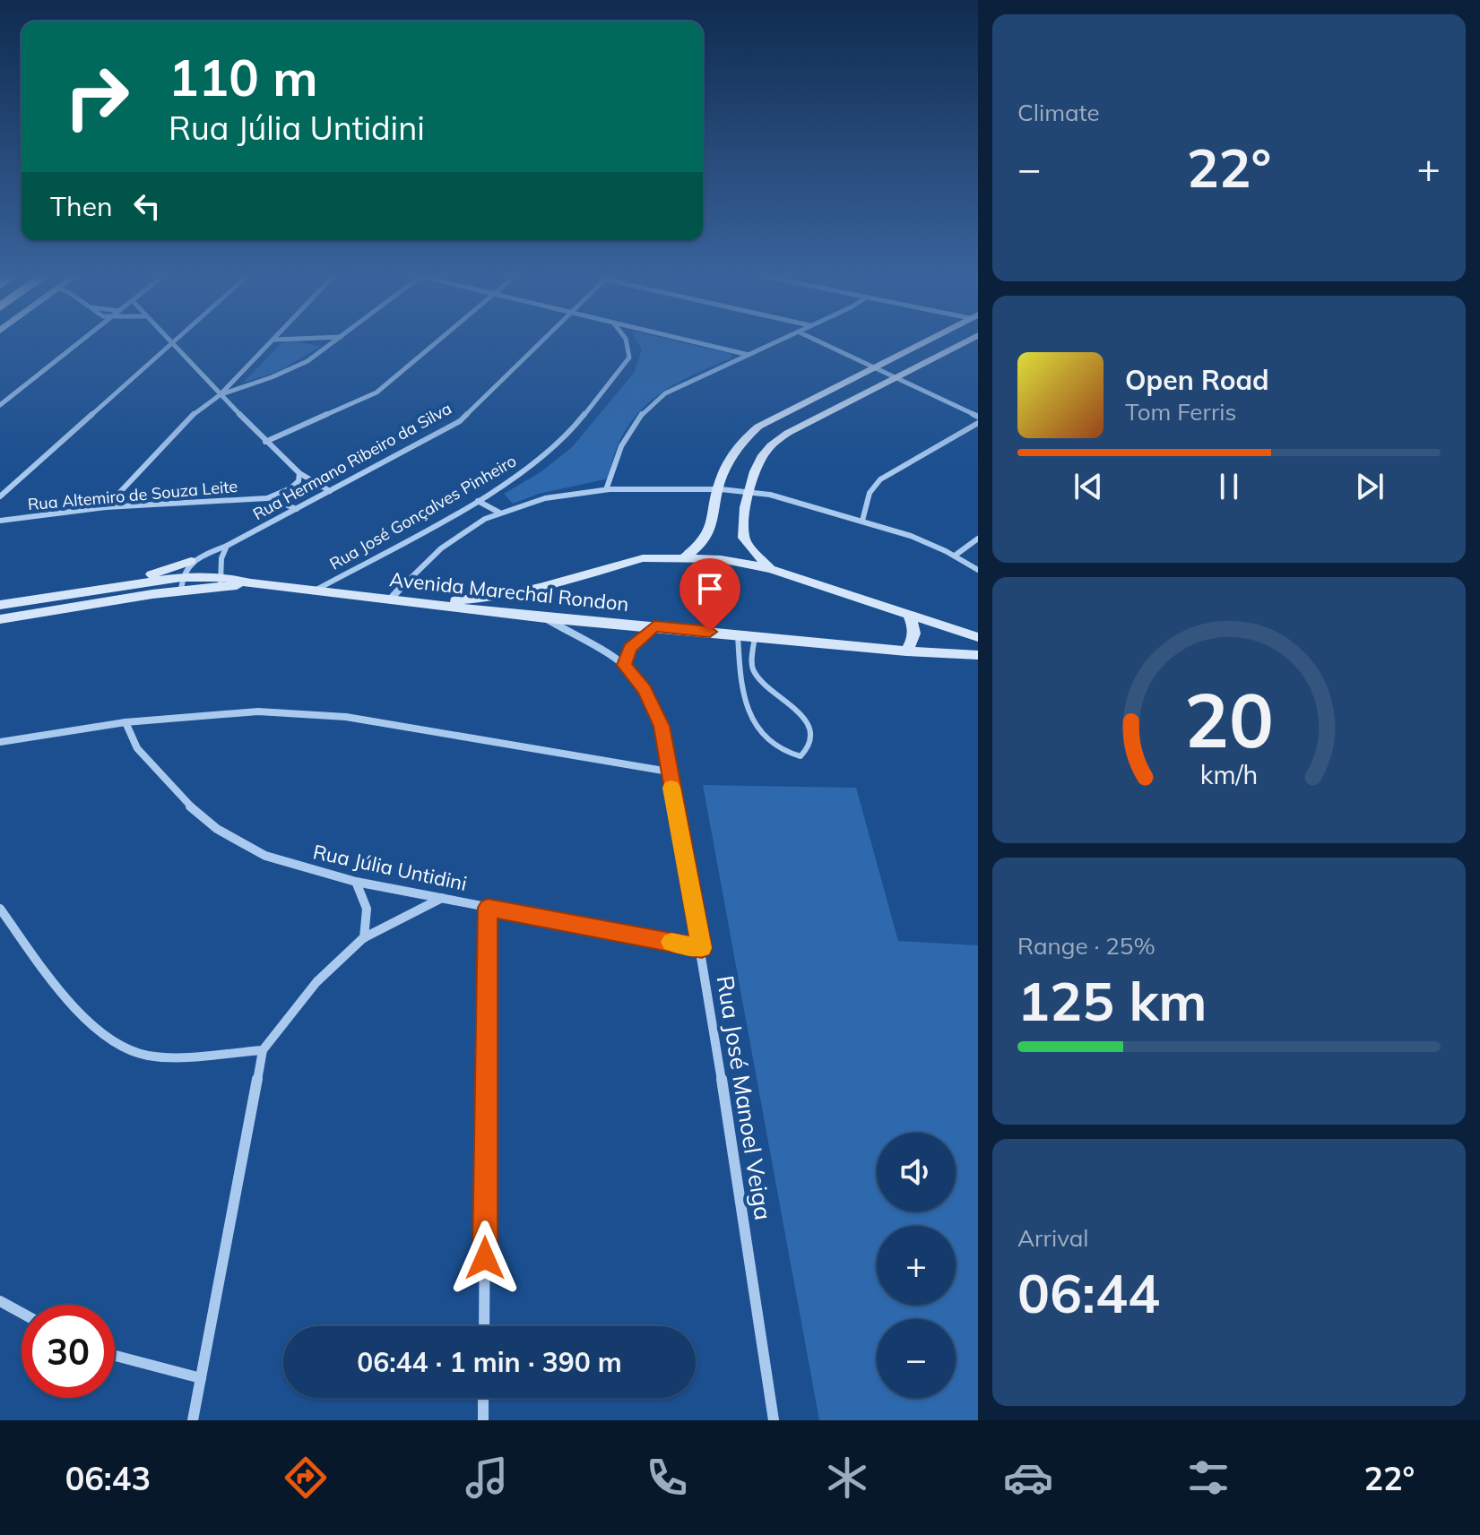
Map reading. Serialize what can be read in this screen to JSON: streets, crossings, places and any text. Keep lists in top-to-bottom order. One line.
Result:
{"streets":{"street":["Rua Hermano Ribeiro da Silva","Rua Altemiro de Souza Leite","Rua José Gonçalves Pinheiro","Avenida Marechal Rondon","Rua Júlia Untidini","Rua José Manoel Veiga"]},"crossings":[["Rua José Gonçalves Pinheiro","Avenida Marechal Rondon"],["Avenida Marechal Rondon","Rua José Manoel Veiga"],["Rua Júlia Untidini","Rua José Manoel Veiga"]],"page":{"tile":["Climate",["Range · 25%","125 km"],["Arrival","06:44"]],"turn":["110 m","Rua Júlia Untidini"],"heat":["−","22°","+"],"then":"Then","song":["Open Road","Tom Ferris"],"map_buttons":["+","−"],"limit":"30","trip":"06:44 · 1 min · 390 m","tabs":["06:43","22°"],"gauge":["20","km/h"]}}
